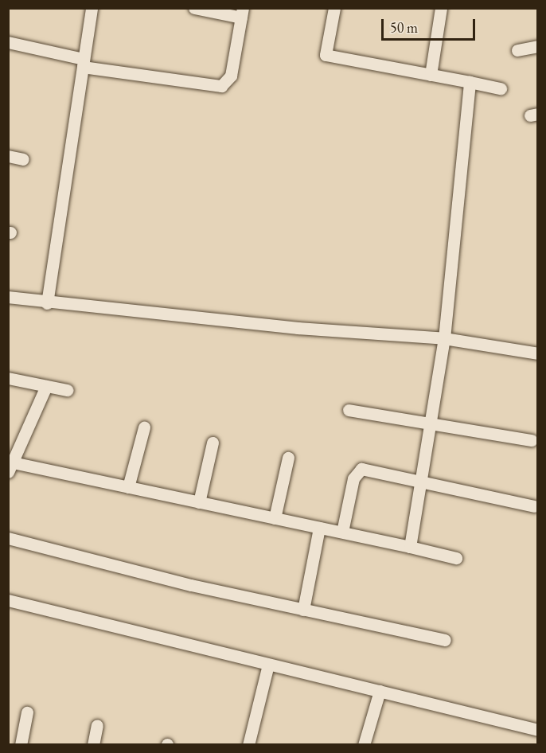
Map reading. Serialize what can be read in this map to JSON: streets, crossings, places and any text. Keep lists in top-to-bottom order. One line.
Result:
{"scale_bar":"50 m"}
